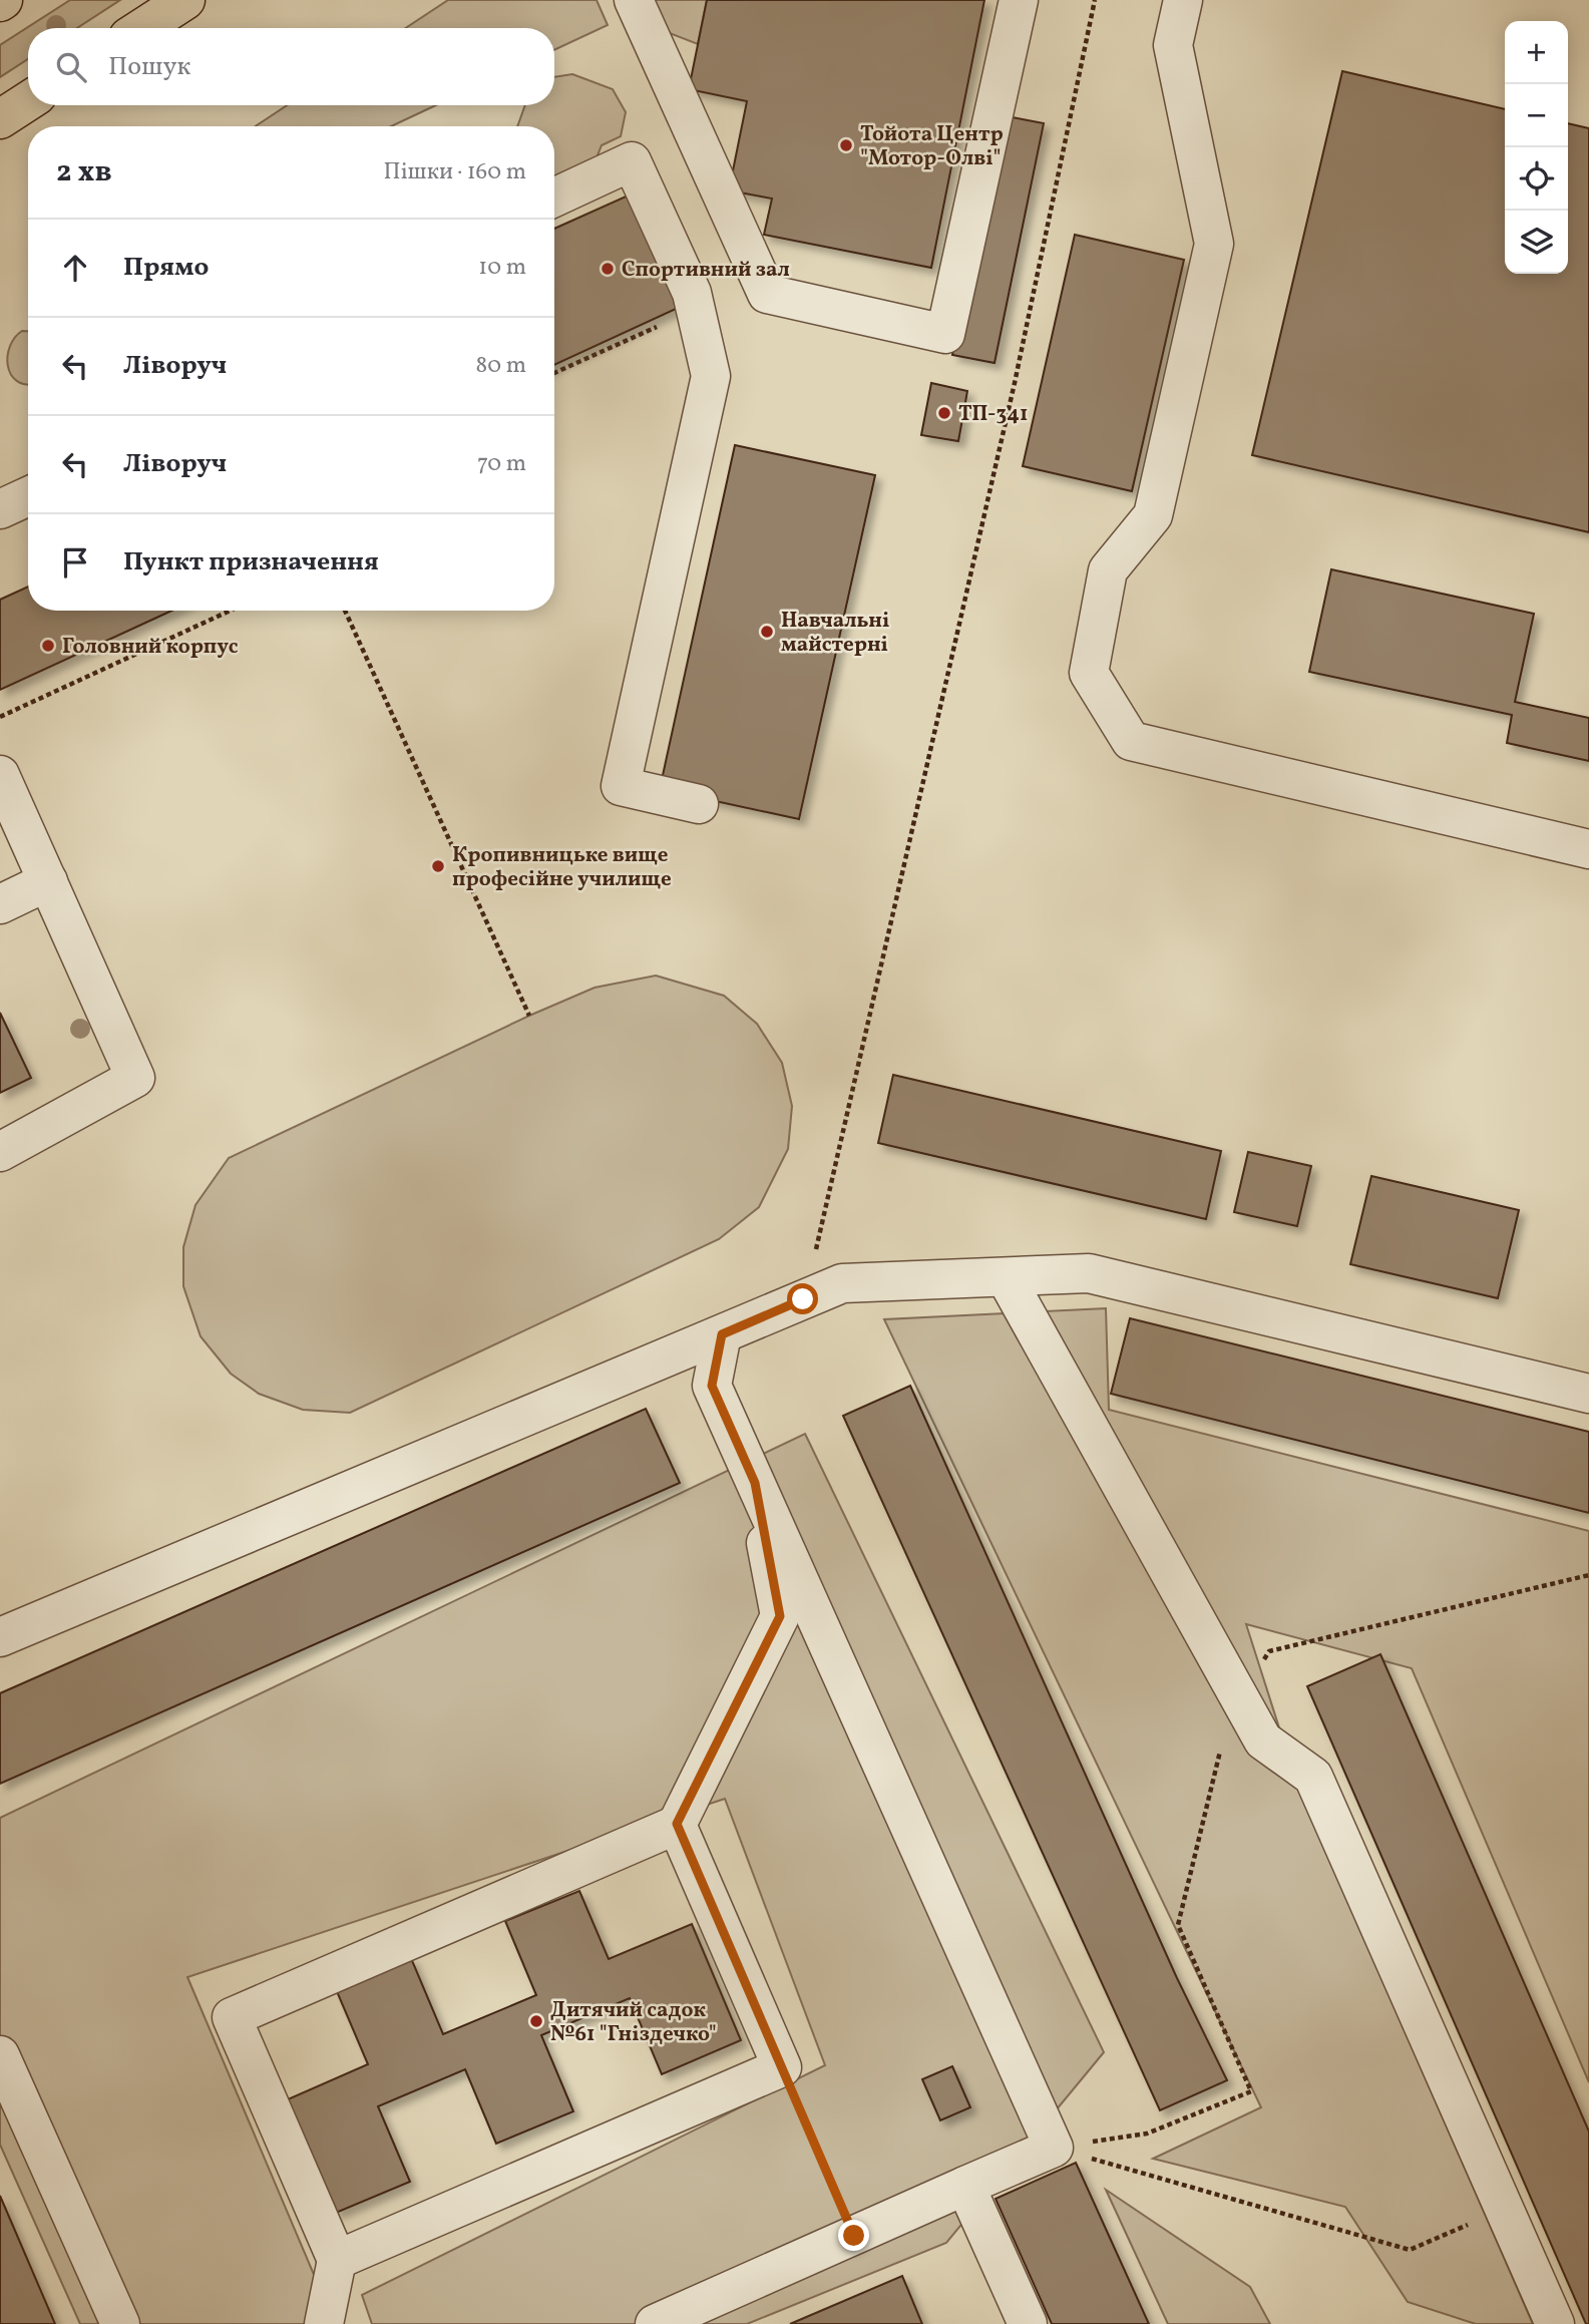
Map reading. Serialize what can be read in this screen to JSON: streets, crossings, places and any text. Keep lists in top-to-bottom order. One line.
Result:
{"places":["Тойота Центр \"Мотор-Олві\"","Спортивний зал","ТП-341","Навчальні майстерні","Головний корпус","Кропивницьке вище професійне училище","Дитячий садок №61 \"Гніздечко\""],"page":{"map_buttons":["+","−"],"search":"Пошук","heading":["2 хв","Пішки · 160 m"],"list":[["Прямо","10 m"],["Ліворуч","80 m"],["Ліворуч","70 m"],"Пункт призначення"]}}
